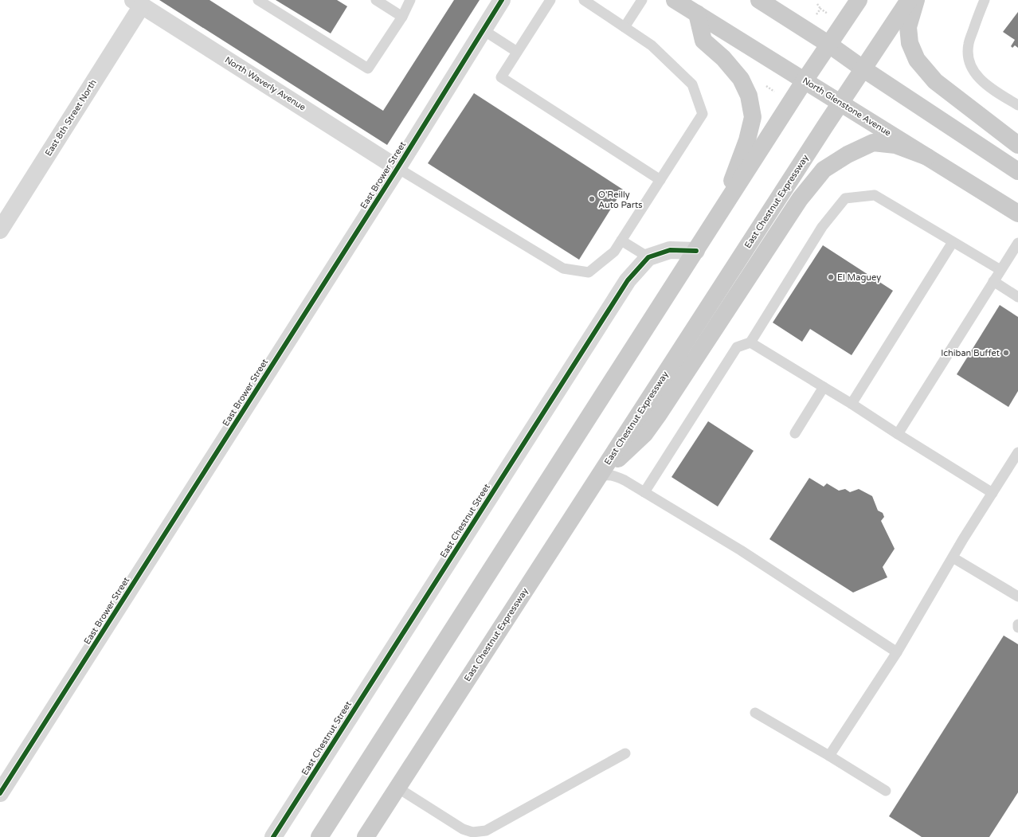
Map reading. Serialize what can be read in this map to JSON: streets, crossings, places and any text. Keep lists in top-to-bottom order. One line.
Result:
{"streets":{"main road":["North Glenstone Avenue","East Chestnut Expressway"],"street":["North Waverly Avenue","East 8th Street North","East Brower Street","East Chestnut Street"]},"crossings":[["North Waverly Avenue","East 8th Street North"],["North Waverly Avenue","East Brower Street"],["North Glenstone Avenue","East Chestnut Expressway"]],"places":["O'Reilly Auto Parts","El Maguey","Ichiban Buffet"]}
